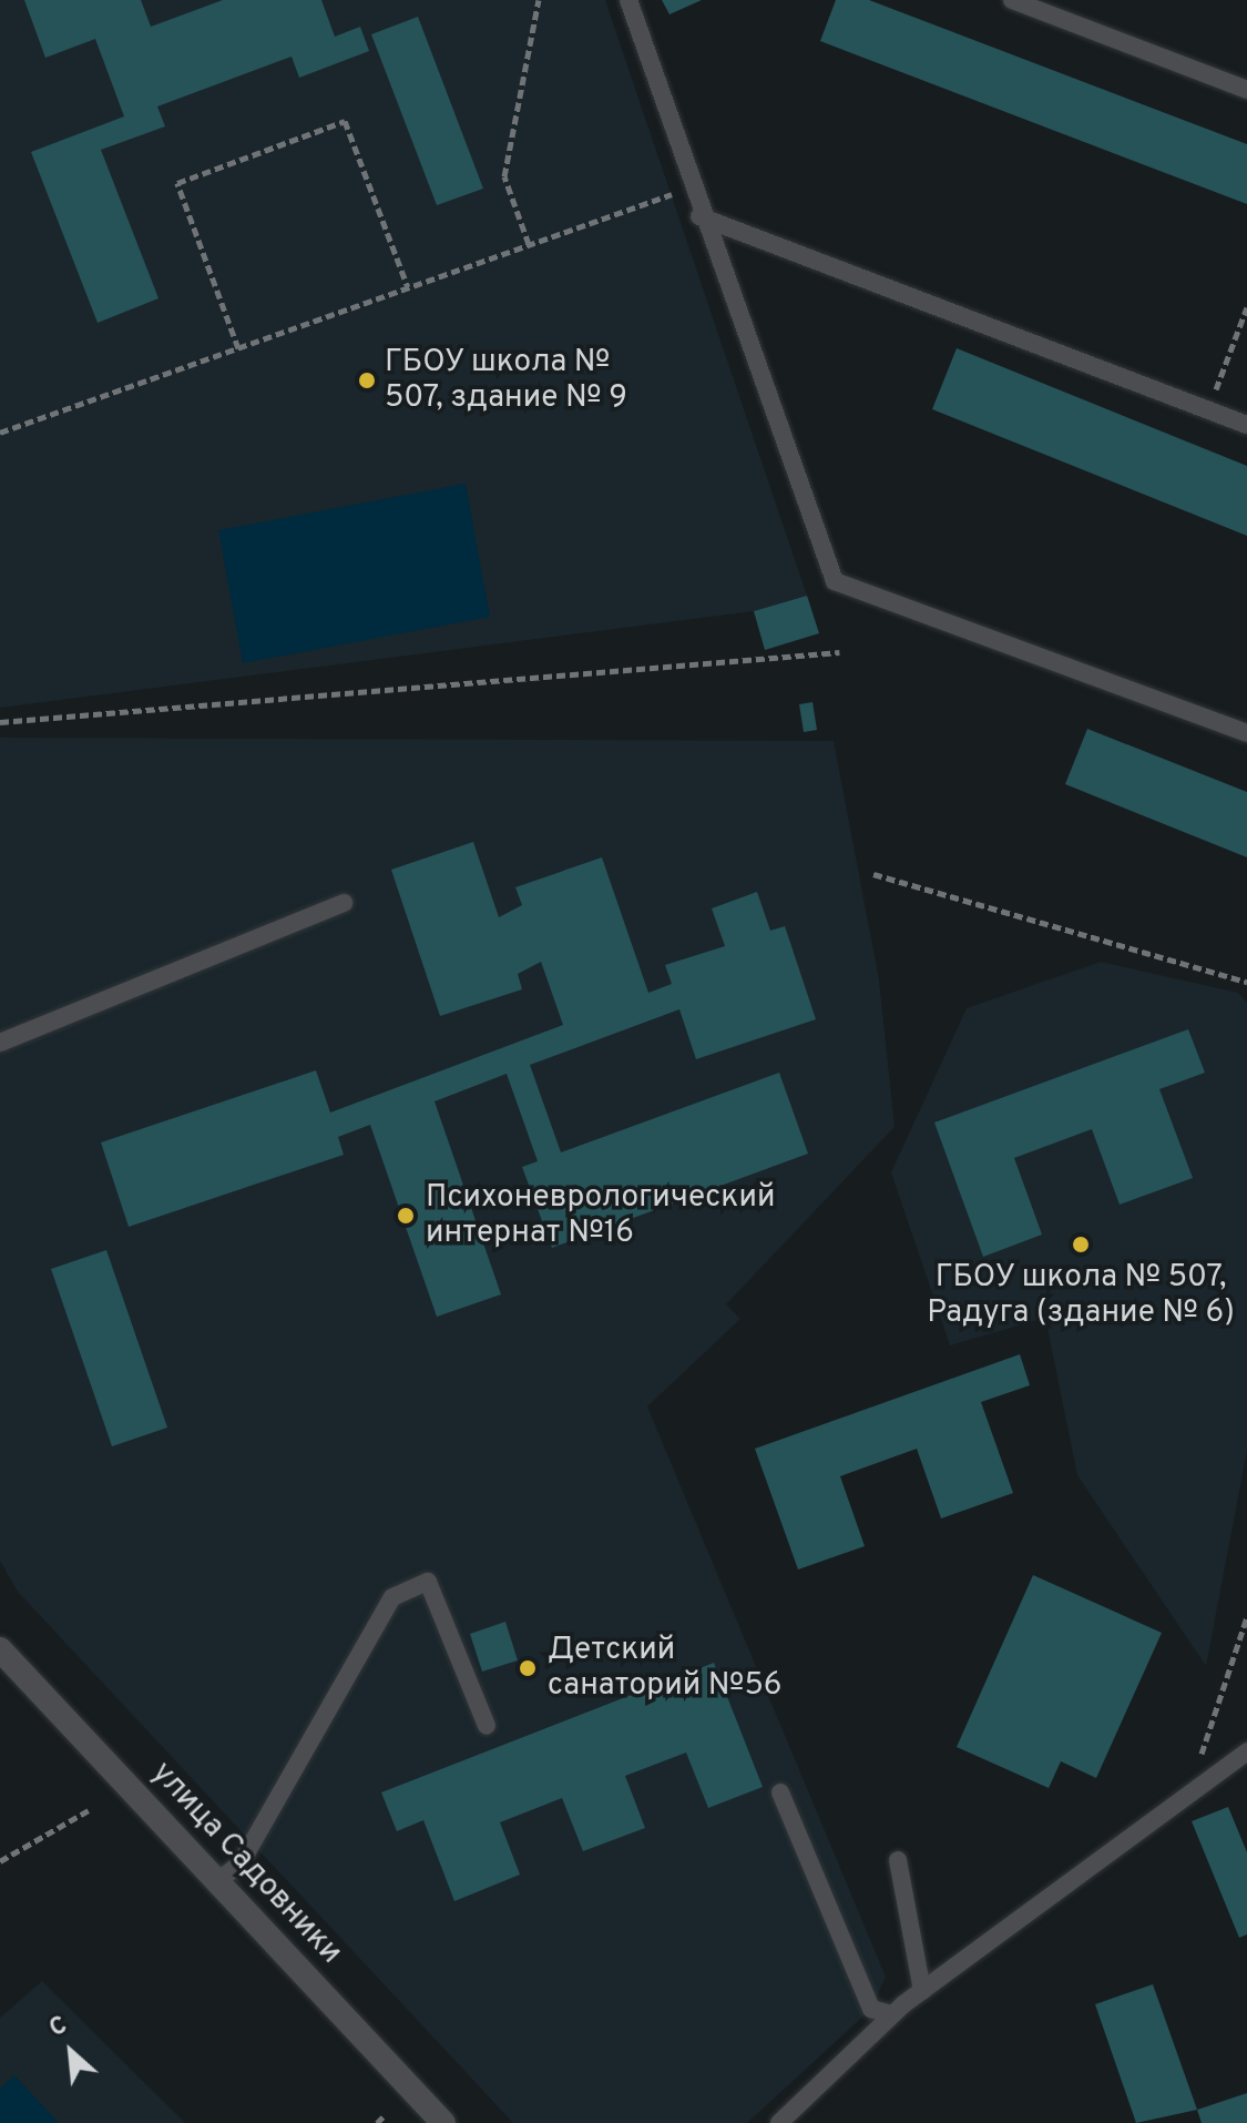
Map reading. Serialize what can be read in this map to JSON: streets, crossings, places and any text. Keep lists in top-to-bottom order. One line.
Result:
{"streets":{"street":["улица Садовники"]},"places":["ГБОУ школа № 507, здание № 9","Психоневрологический интернат №16","ГБОУ школа № 507, Радуга (здание № 6)","Детский санаторий №56"],"north":"top left"}
